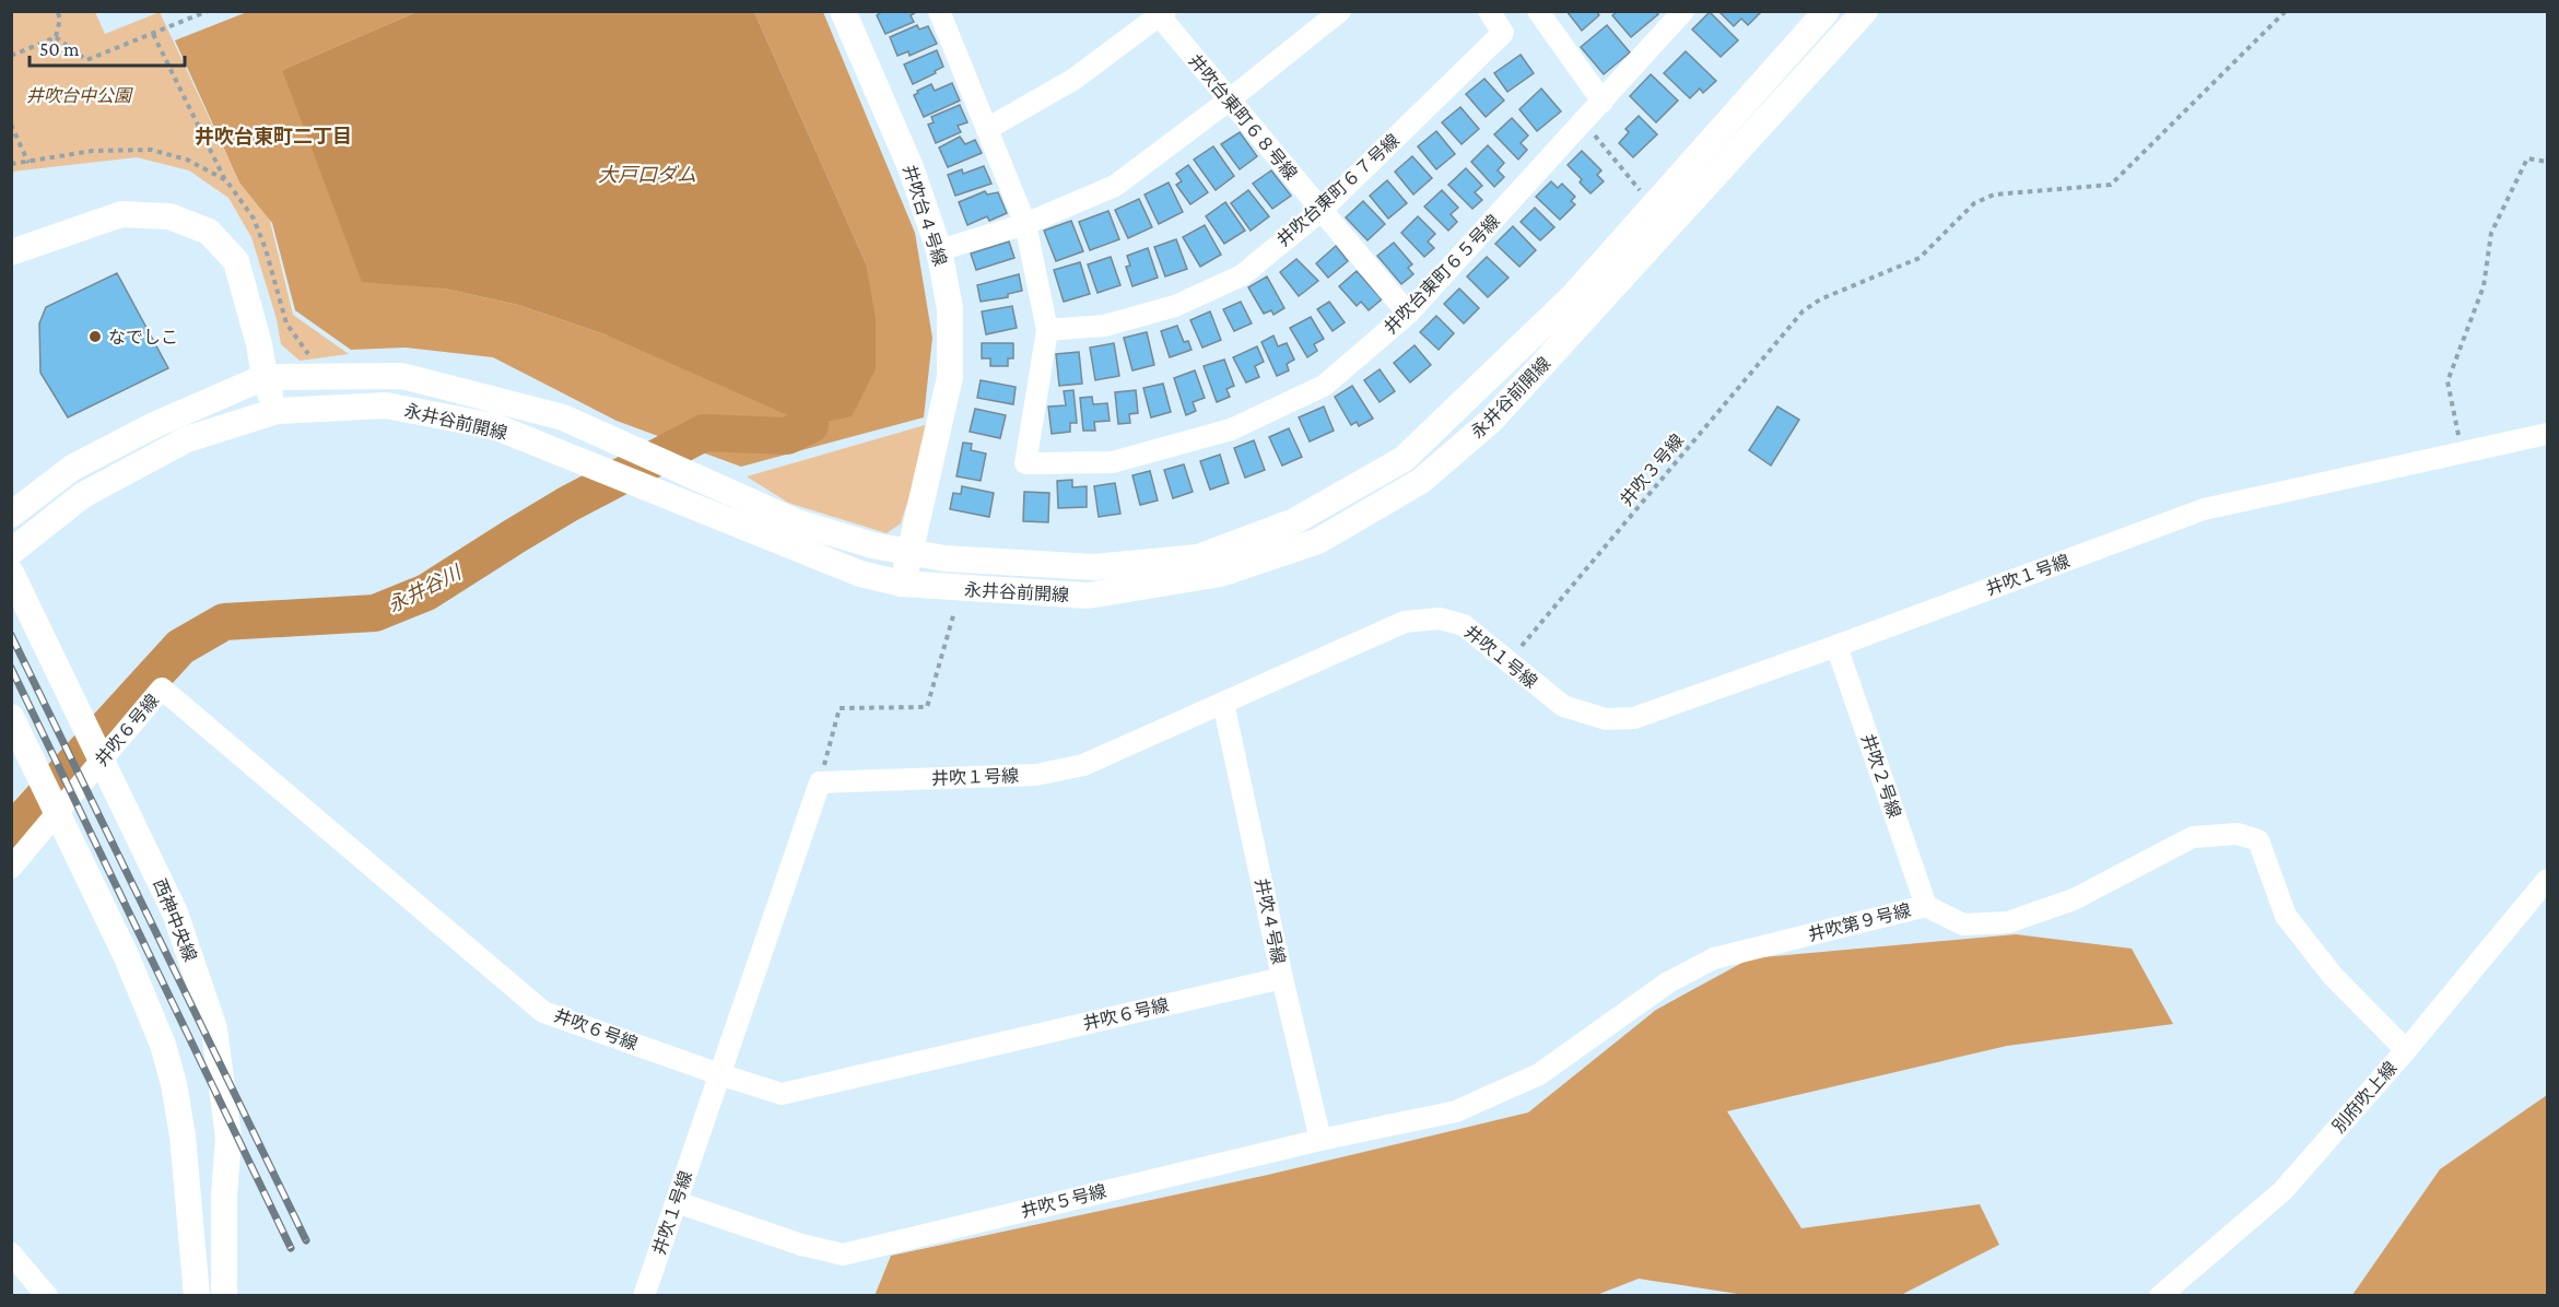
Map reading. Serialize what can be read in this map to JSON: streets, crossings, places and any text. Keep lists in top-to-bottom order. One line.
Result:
{"streets":{"street":["井吹台東町６８号線","井吹台東町６７号線","井吹台４号線","井吹台東町６５号線","永井谷前開線","井吹１号線","井吹６号線","井吹２号線","西神中央線","井吹４号線","井吹第９号線","別府吹上線","井吹５号線"],"path":["井吹３号線"]},"crossings":[["井吹台東町６８号線","井吹台東町６７号線"],["井吹台東町６８号線","井吹台東町６５号線"],["井吹台東町６７号線","井吹台東町６５号線"],["井吹台４号線","永井谷前開線"],["井吹３号線","井吹１号線"],["井吹１号線","井吹６号線"],["井吹１号線","井吹２号線"],["井吹１号線","井吹４号線"],["井吹１号線","井吹５号線"],["井吹６号線","井吹４号線"],["井吹２号線","井吹第９号線"],["井吹４号線","井吹５号線"],["井吹第９号線","別府吹上線"],["井吹第９号線","井吹５号線"]],"districts":["井吹台東町二丁目"],"water":["大戸口ダム","永井谷川"],"parks":["井吹台中公園"],"places":["なでしこ"],"scale_bar":"50 m"}
